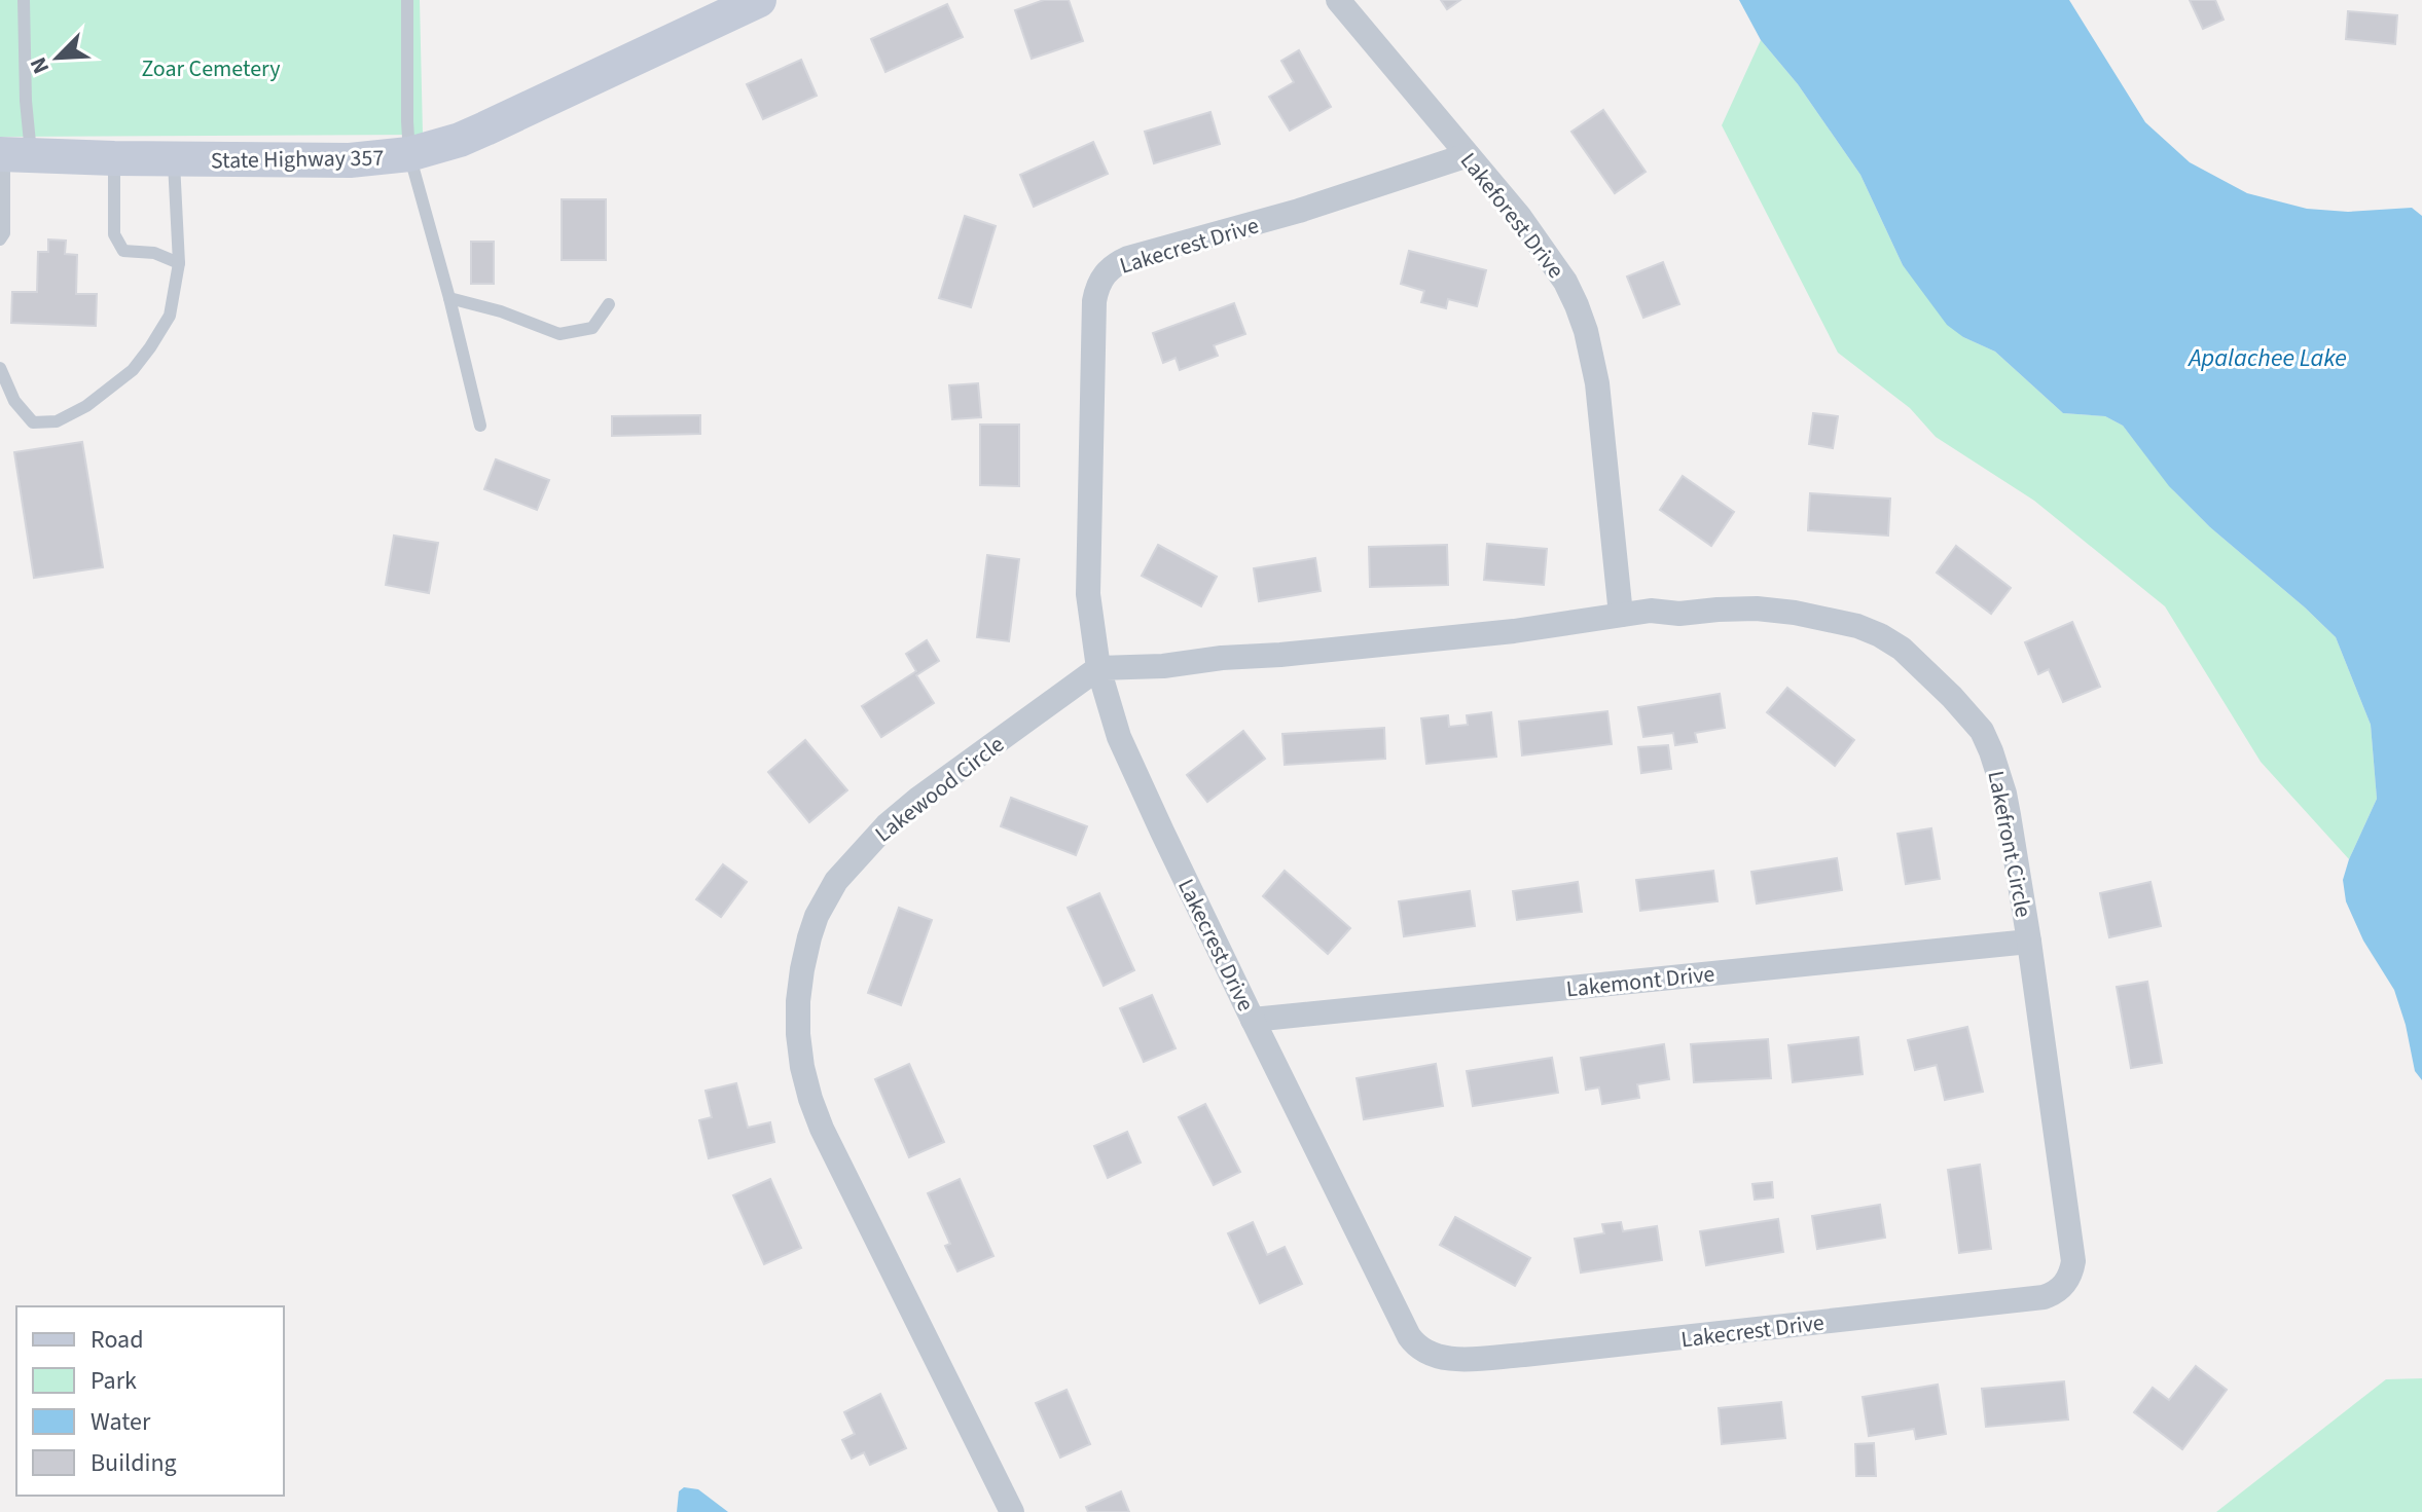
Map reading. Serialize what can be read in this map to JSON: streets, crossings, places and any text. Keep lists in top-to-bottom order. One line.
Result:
{"streets":{"main road":["State Highway 357"],"street":["Lakeforest Drive","Lakecrest Drive","Lakewood Circle","Lakefront Circle","Lakemont Drive"]},"crossings":[["Lakeforest Drive","Lakecrest Drive"],["Lakeforest Drive","Lakefront Circle"],["Lakecrest Drive","Lakewood Circle"],["Lakecrest Drive","Lakefront Circle"],["Lakecrest Drive","Lakemont Drive"],["Lakefront Circle","Lakemont Drive"]],"water":["Apalachee Lake"],"parks":["Zoar Cemetery"],"legend":["Road","Park","Water","Building"],"north":"bottom left"}
